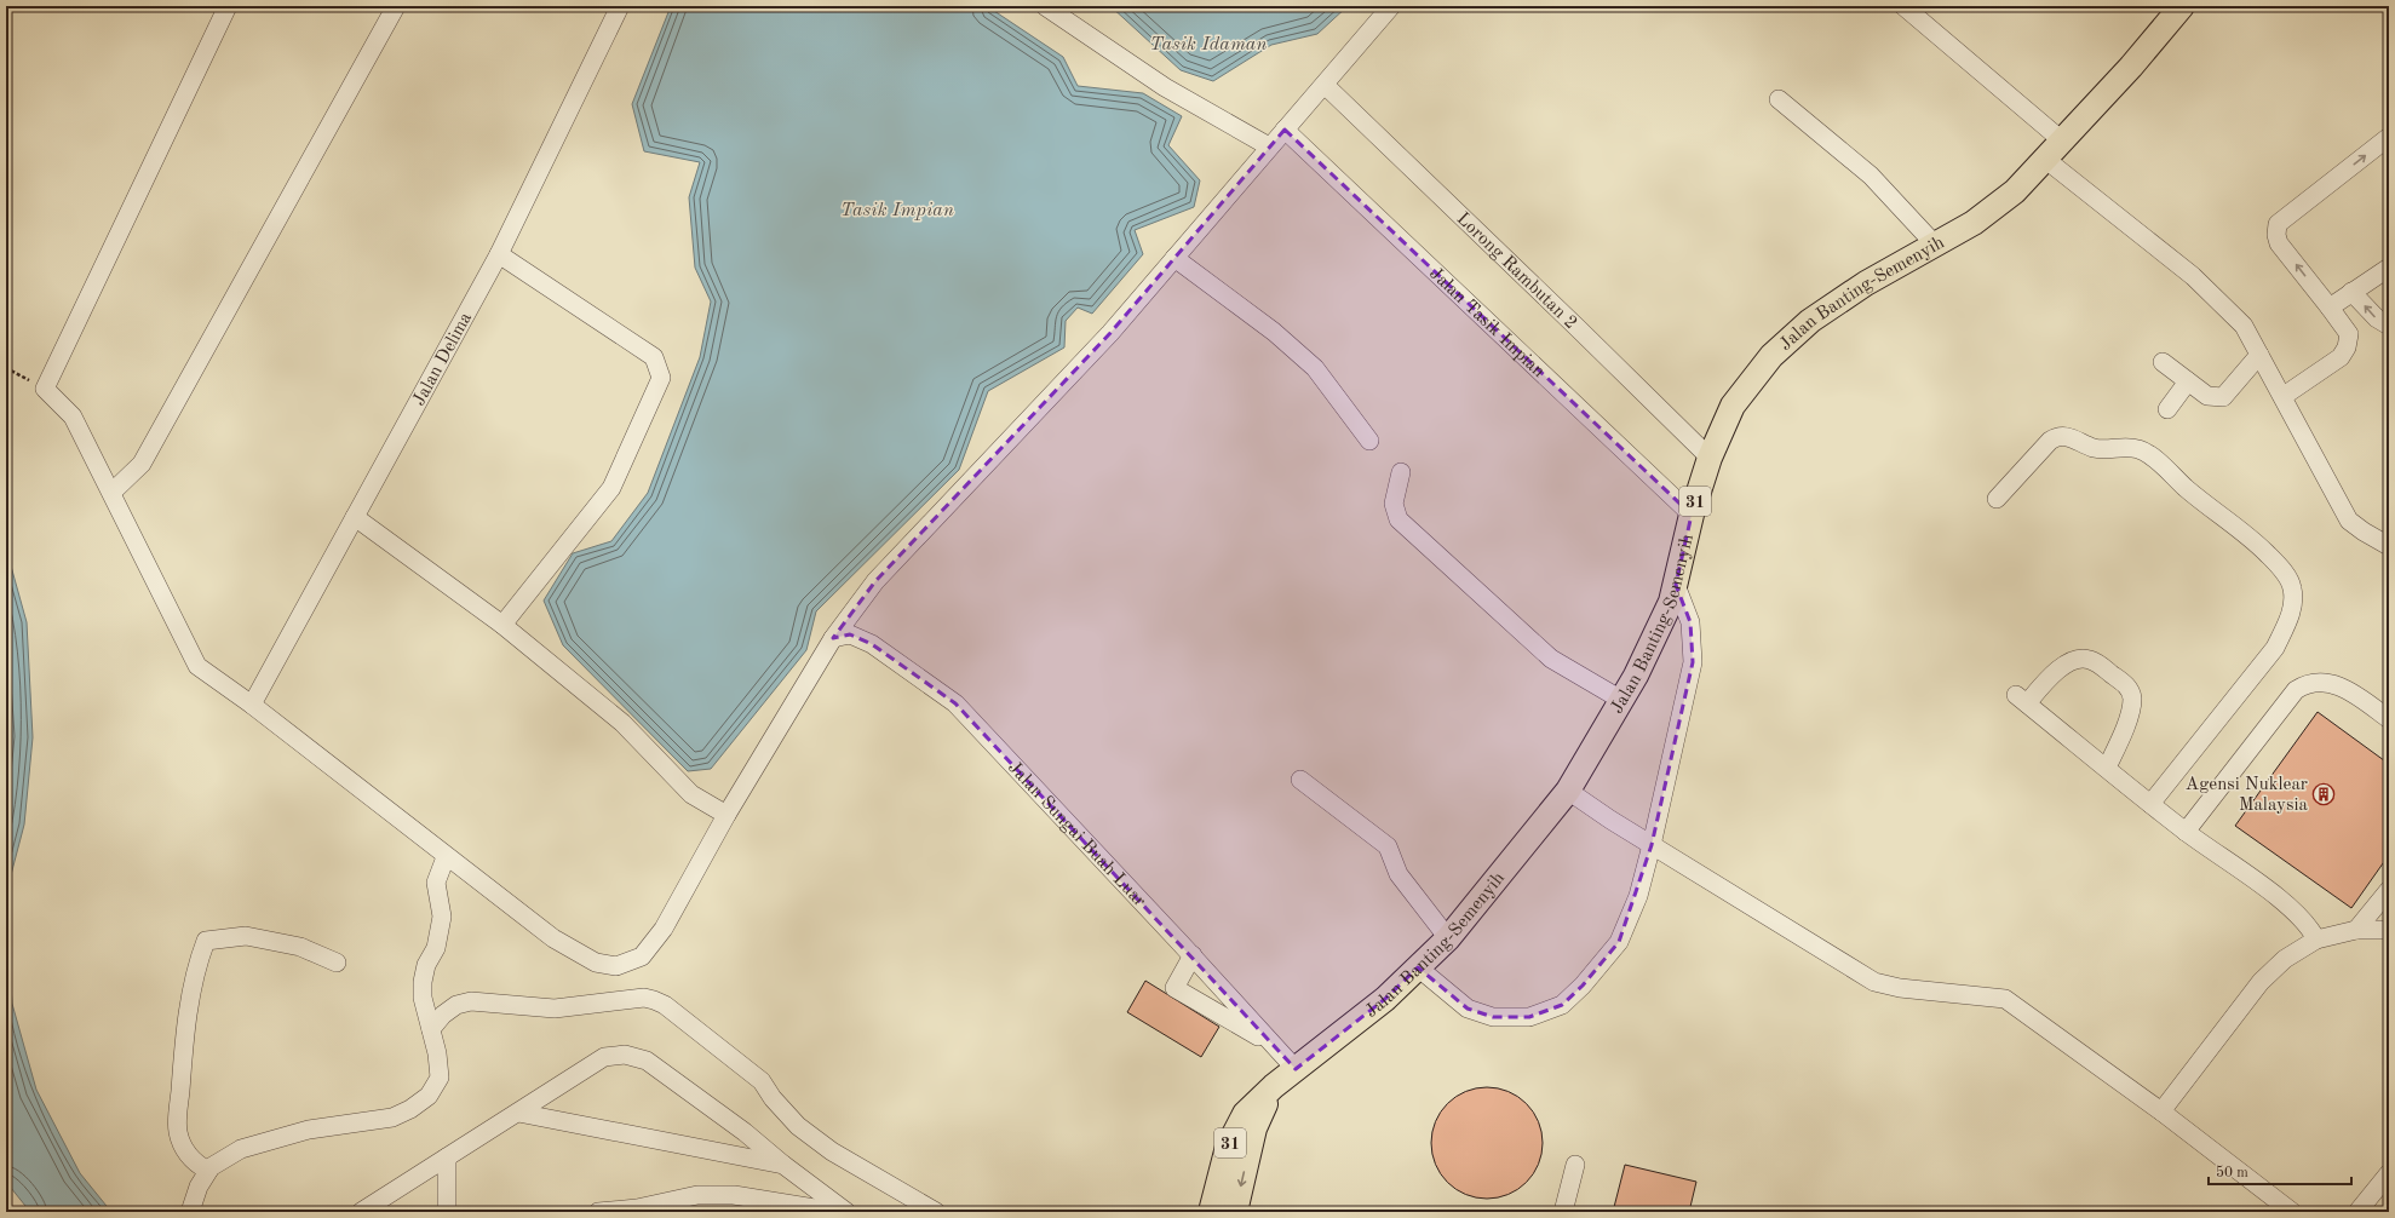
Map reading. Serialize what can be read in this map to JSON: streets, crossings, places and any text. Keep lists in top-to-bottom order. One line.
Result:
{"streets":{"main road":["Jalan Banting-Semenyih","31"],"street":["Lorong Rambutan 2","Jalan Tasik Impian","Jalan Delima","Jalan Sungai Buah Luar"]},"crossings":[["Lorong Rambutan 2","Jalan Banting-Semenyih"],["Jalan Banting-Semenyih","Jalan Tasik Impian"],["Jalan Banting-Semenyih","Jalan Sungai Buah Luar"]],"water":["Tasik Idaman","Tasik Impian"],"places":{"building":["Agensi Nuklear Malaysia"]},"scale_bar":"50 m"}
